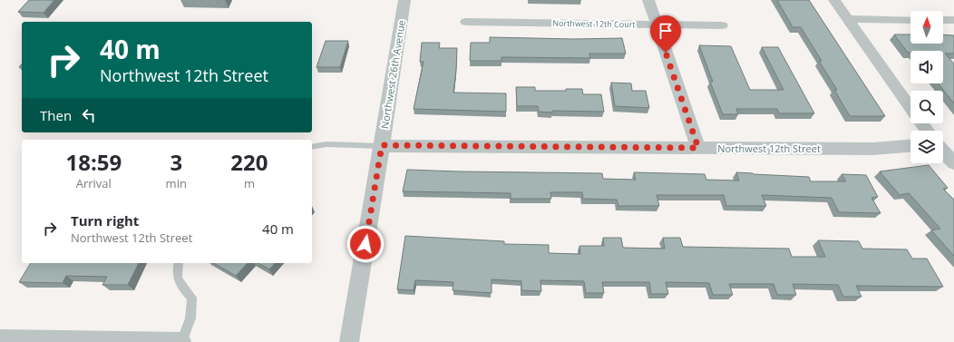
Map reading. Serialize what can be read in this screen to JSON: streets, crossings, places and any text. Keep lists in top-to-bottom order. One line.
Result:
{"streets":{"street":["Northwest 12th Court","Northwest 26th Avenue","Northwest 12th Street"]},"crossings":[["Northwest 26th Avenue","Northwest 12th Street"]],"north":"top","page":{"turn":["40 m","Northwest 12th Street"],"then":"Then","eta":["18:59","Arrival","3","min","220","m"],"list":[{"name":"Turn right","note":"Northwest 12th Street","value":"40 m"}]}}
